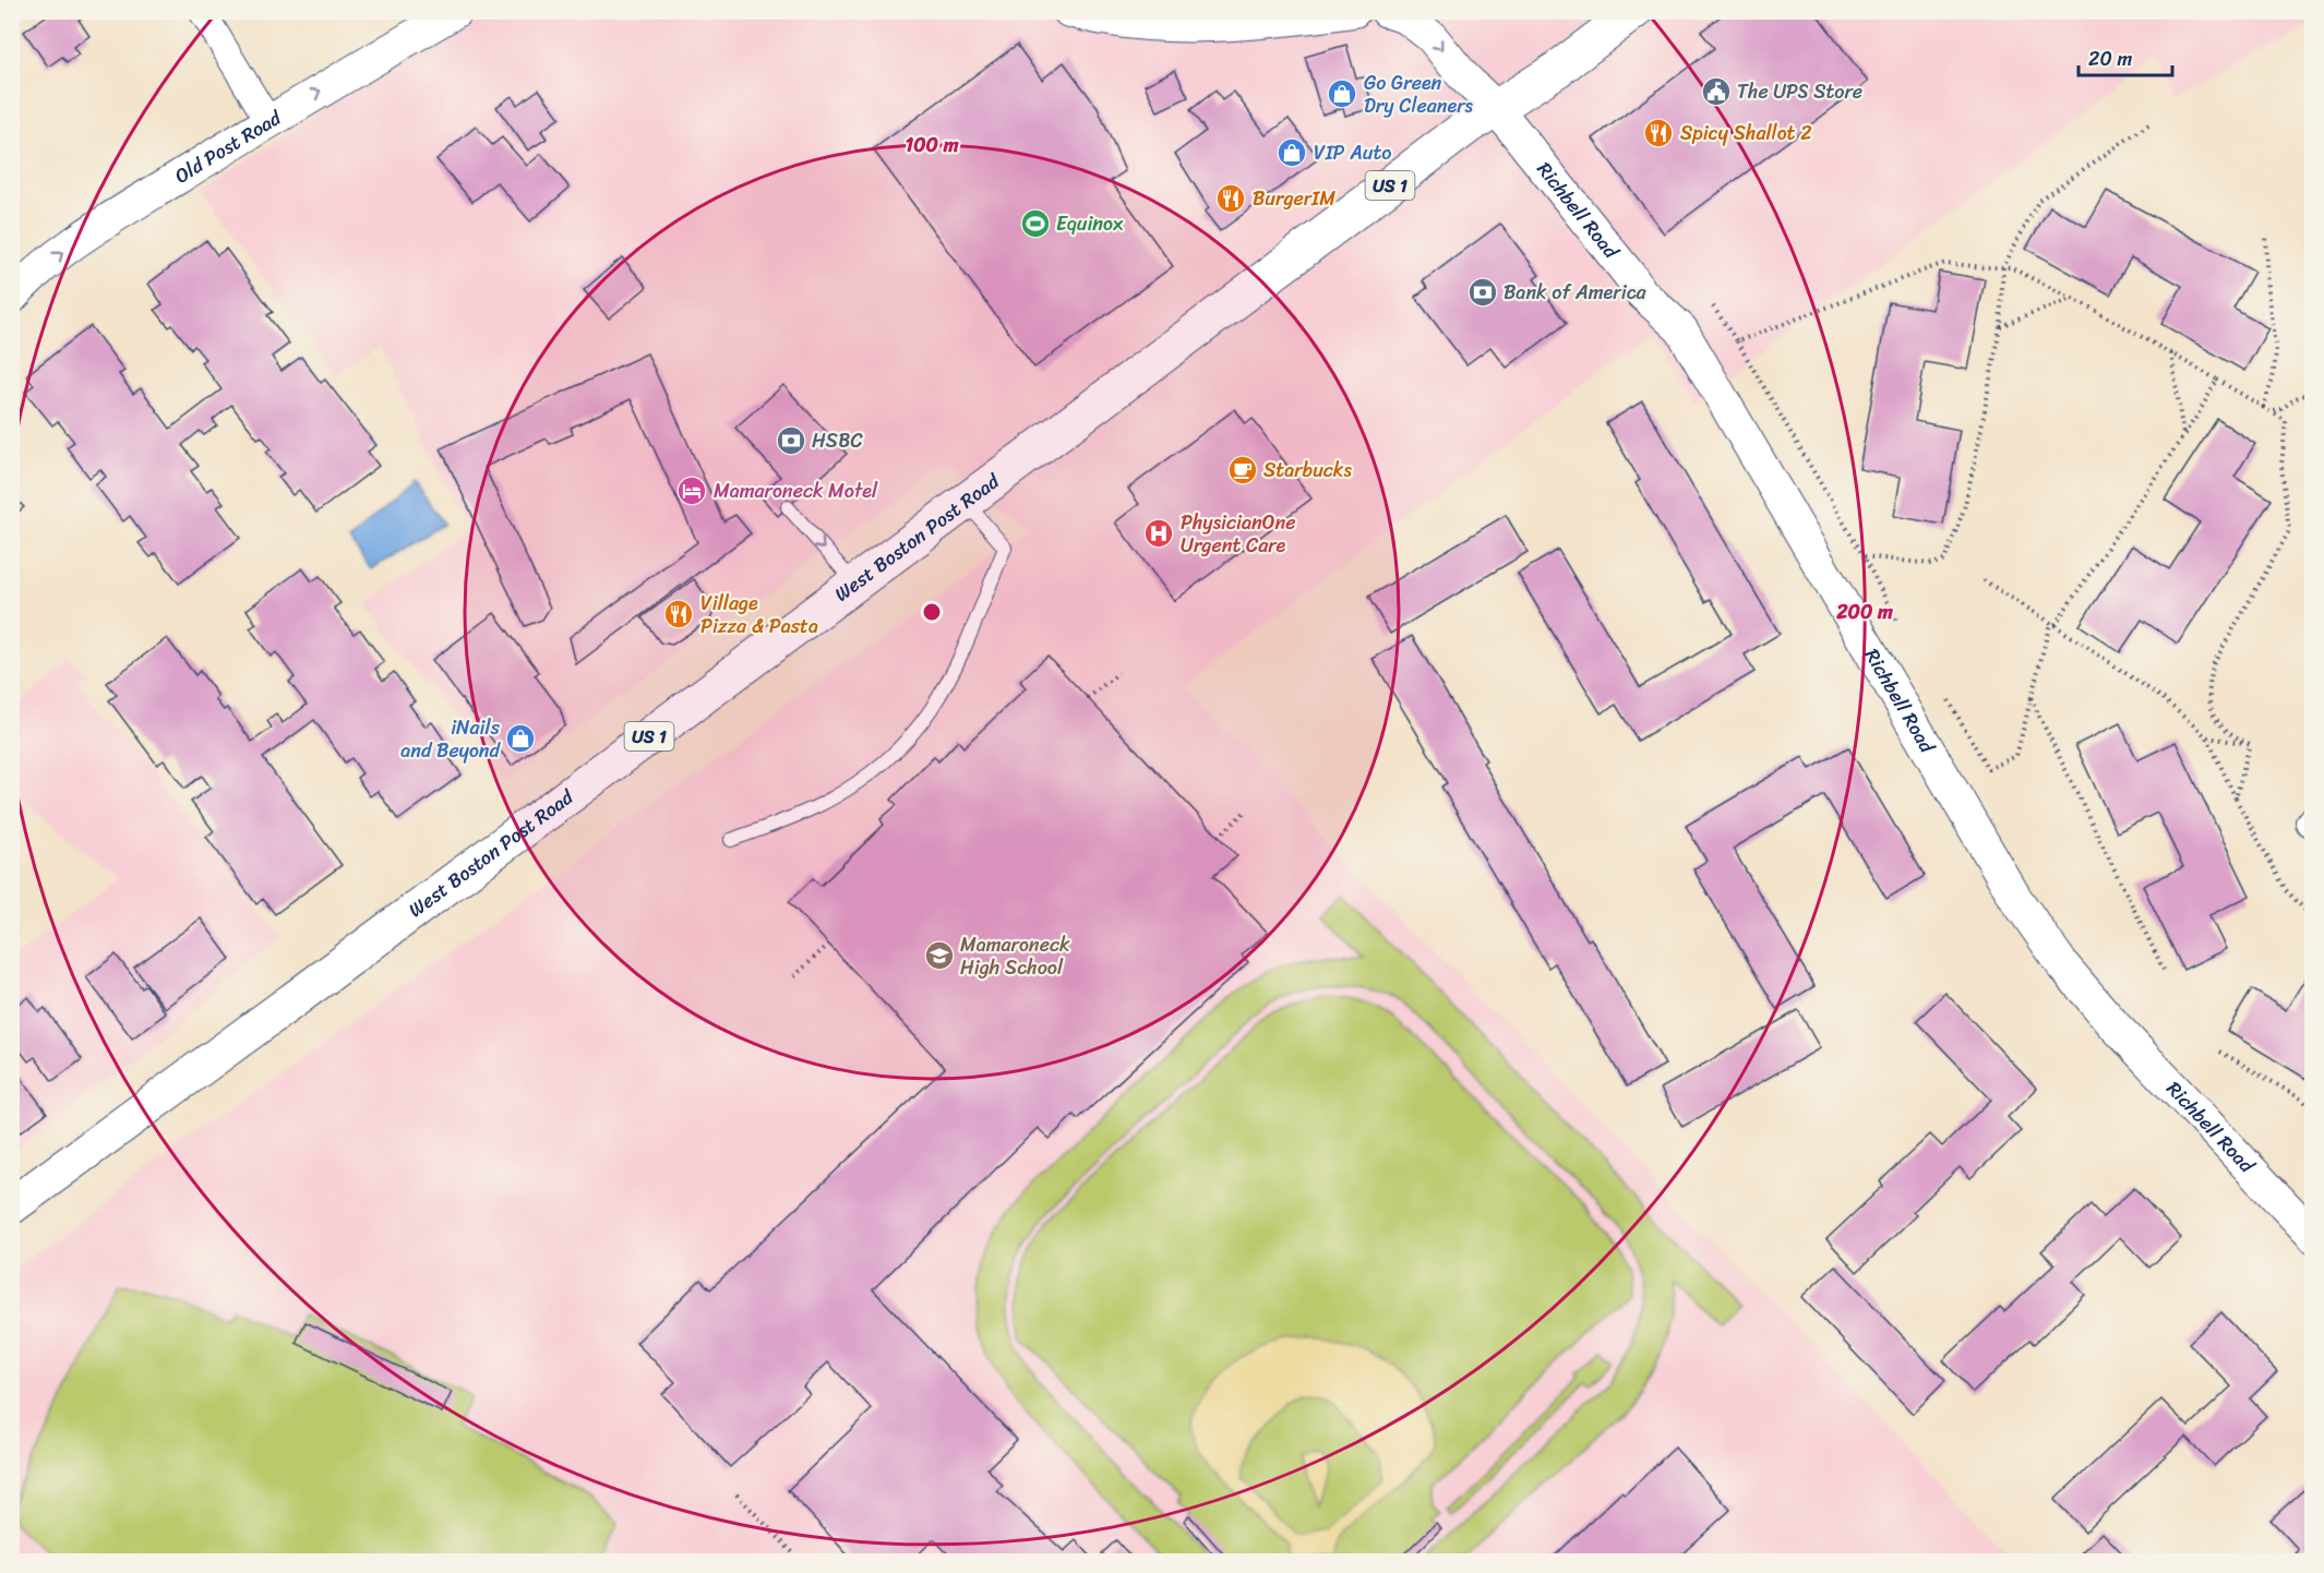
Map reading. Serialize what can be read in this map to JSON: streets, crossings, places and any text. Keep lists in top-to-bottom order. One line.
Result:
{"streets":{"main road":["US 1","West Boston Post Road"],"street":["Old Post Road","Richbell Road"]},"crossings":[["Richbell Road","West Boston Post Road"]],"one_way":["Old Post Road"],"places":{"public building":["The UPS Store"],"shop":["Go Green Dry Cleaners","VIP Auto","iNails and Beyond"],"restaurant":["Spicy Shallot 2","BurgerIM","Village Pizza & Pasta"],"sports":["Equinox"],"bank":["Bank of America","HSBC"],"cafe":["Starbucks"],"hotel":["Mamaroneck Motel"],"hospital":["PhysicianOne Urgent Care"],"school or university":["Mamaroneck High School"]},"scale_bar":"20 m","rings":["100 m","200 m"]}
